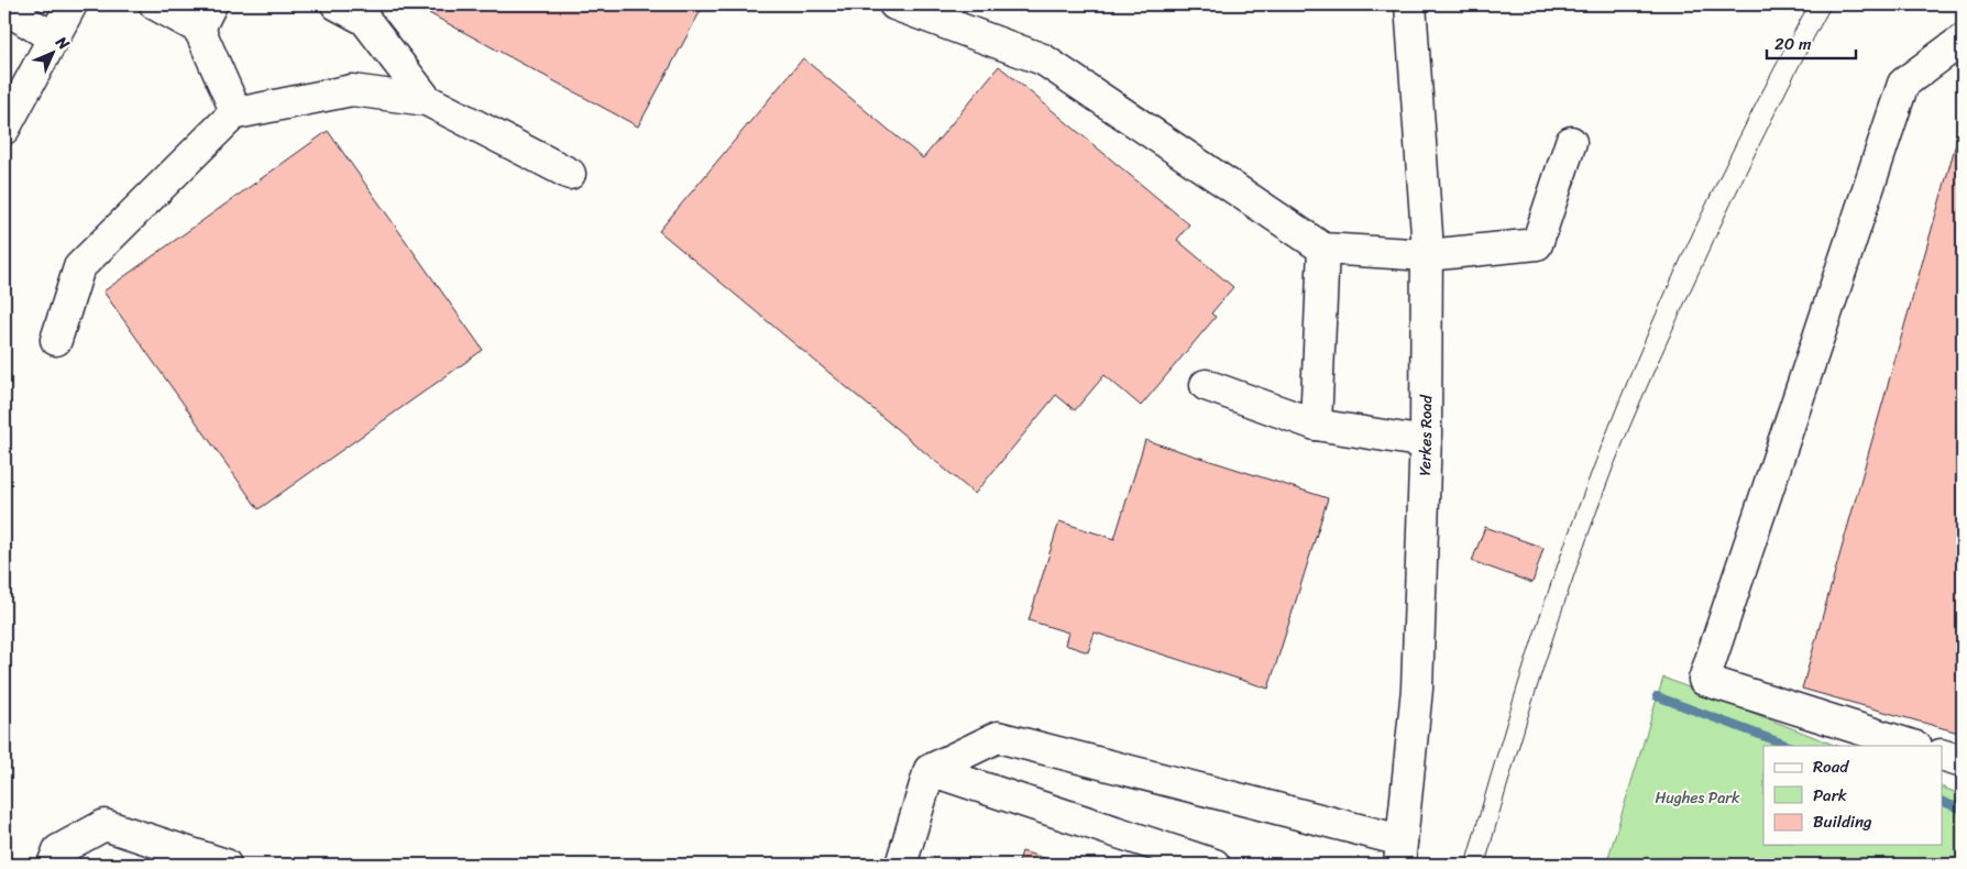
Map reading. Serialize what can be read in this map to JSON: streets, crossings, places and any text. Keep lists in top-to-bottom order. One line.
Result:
{"streets":{"street":["Yerkes Road"]},"parks":["Hughes Park"],"legend":["Road","Park","Building"],"scale_bar":"20 m","north":"top right"}
